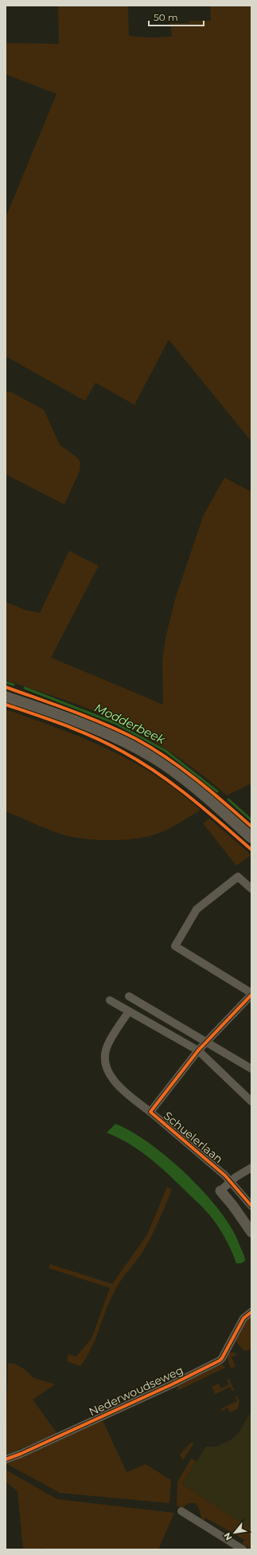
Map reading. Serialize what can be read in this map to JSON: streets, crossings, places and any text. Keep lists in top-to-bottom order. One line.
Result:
{"streets":{"street":["Schuelerlaan","Nederwoudseweg"]},"water":["Modderbeek"],"scale_bar":"50 m","north":"bottom left"}
